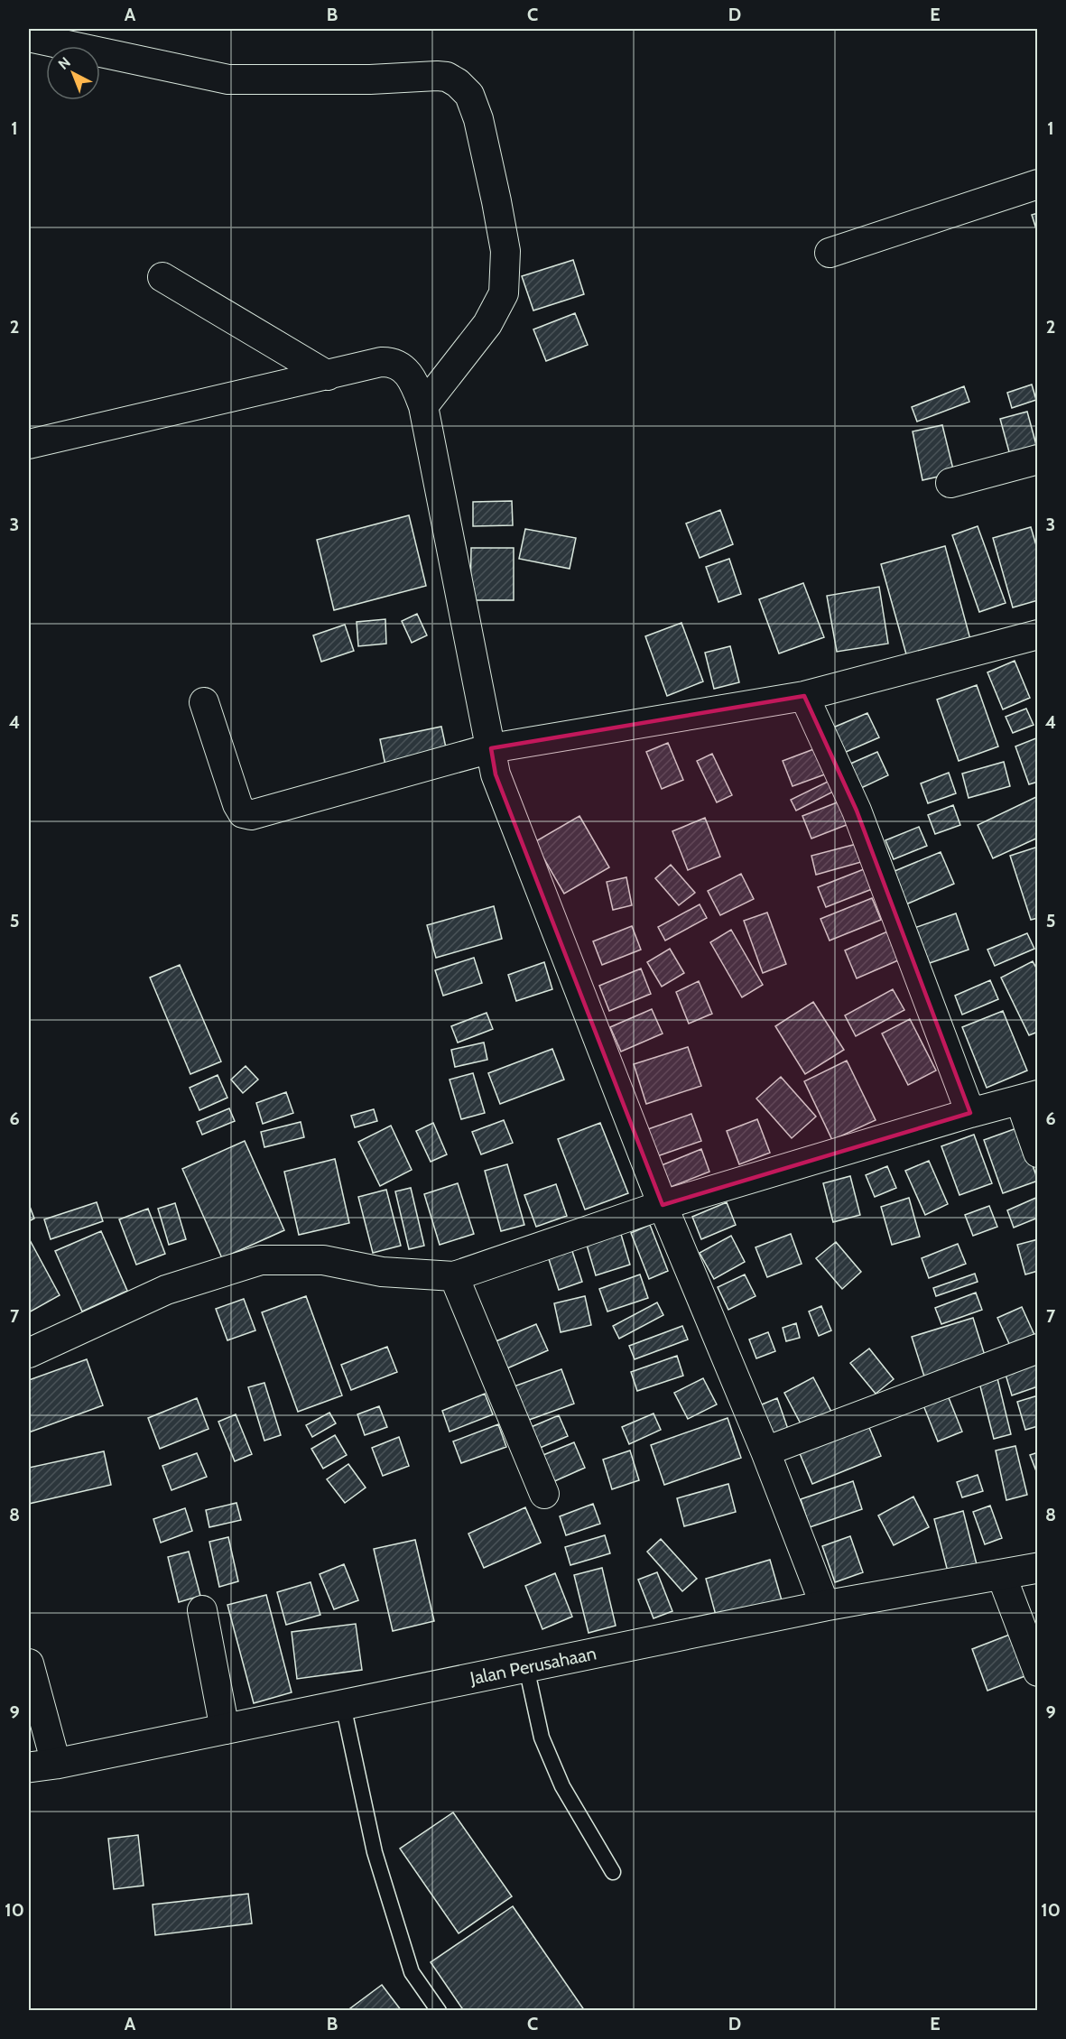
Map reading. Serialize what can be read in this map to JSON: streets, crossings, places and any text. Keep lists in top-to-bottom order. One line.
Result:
{"streets":{"main road":["Jalan Perusahaan"]},"north":"top left","grid":{"columns":["A","B","C","D","E"],"rows":["1","2","3","4","5","6","7","8","9","10"]}}
